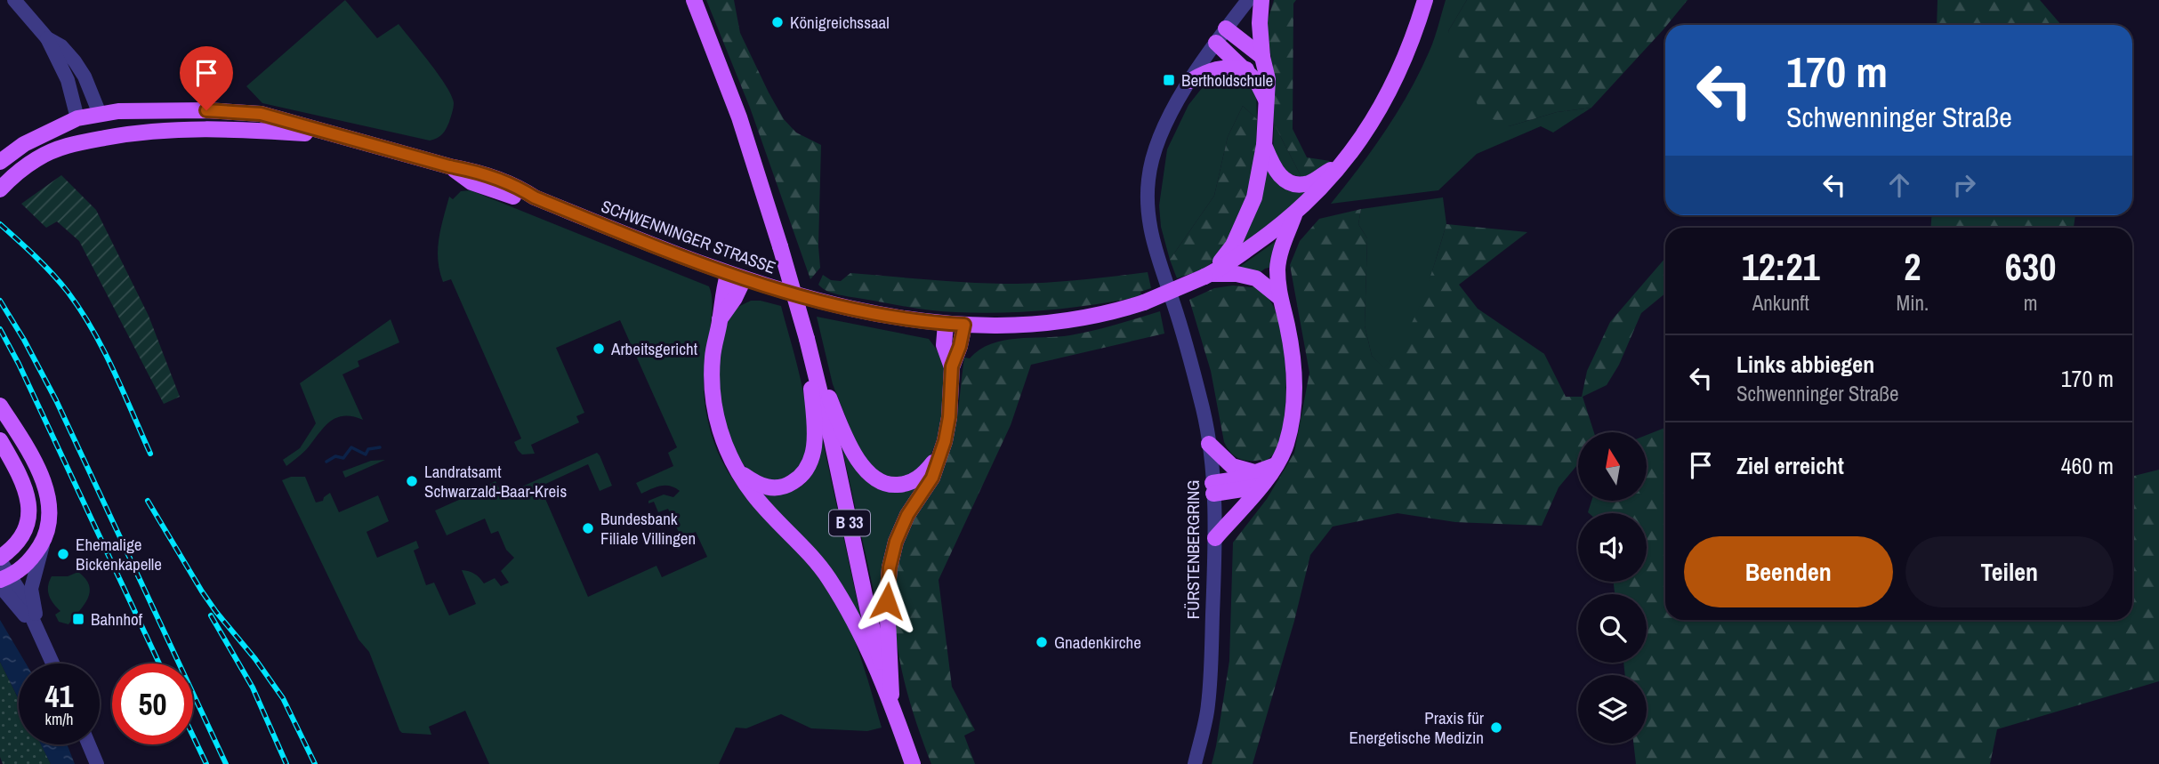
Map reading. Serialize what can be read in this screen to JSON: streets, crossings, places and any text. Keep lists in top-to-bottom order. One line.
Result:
{"streets":{"main road":["SCHWENNINGER STRASSE","B 33"],"street":["FÜRSTENBERGRING"]},"places":{"other":["Königreichssaal","Arbeitsgericht","Landratsamt Schwarzald-Baar-Kreis","Bundesbank Filiale Villingen","Ehemalige Bickenkapelle","Gnadenkirche","Praxis für Energetische Medizin"],"transit":["Bertholdschule","Bahnhof"]},"north":"top","page":{"turn":["170 m","Schwenninger Straße"],"eta":["12:21","Ankunft","2","Min.","630","m"],"list":[{"name":"Links abbiegen","note":"Schwenninger Straße","value":"170 m"},{"name":"Ziel erreicht","value":"460 m"}],"buttons":["Beenden","Teilen"],"speed":"41 km/h","limit":"50"}}
